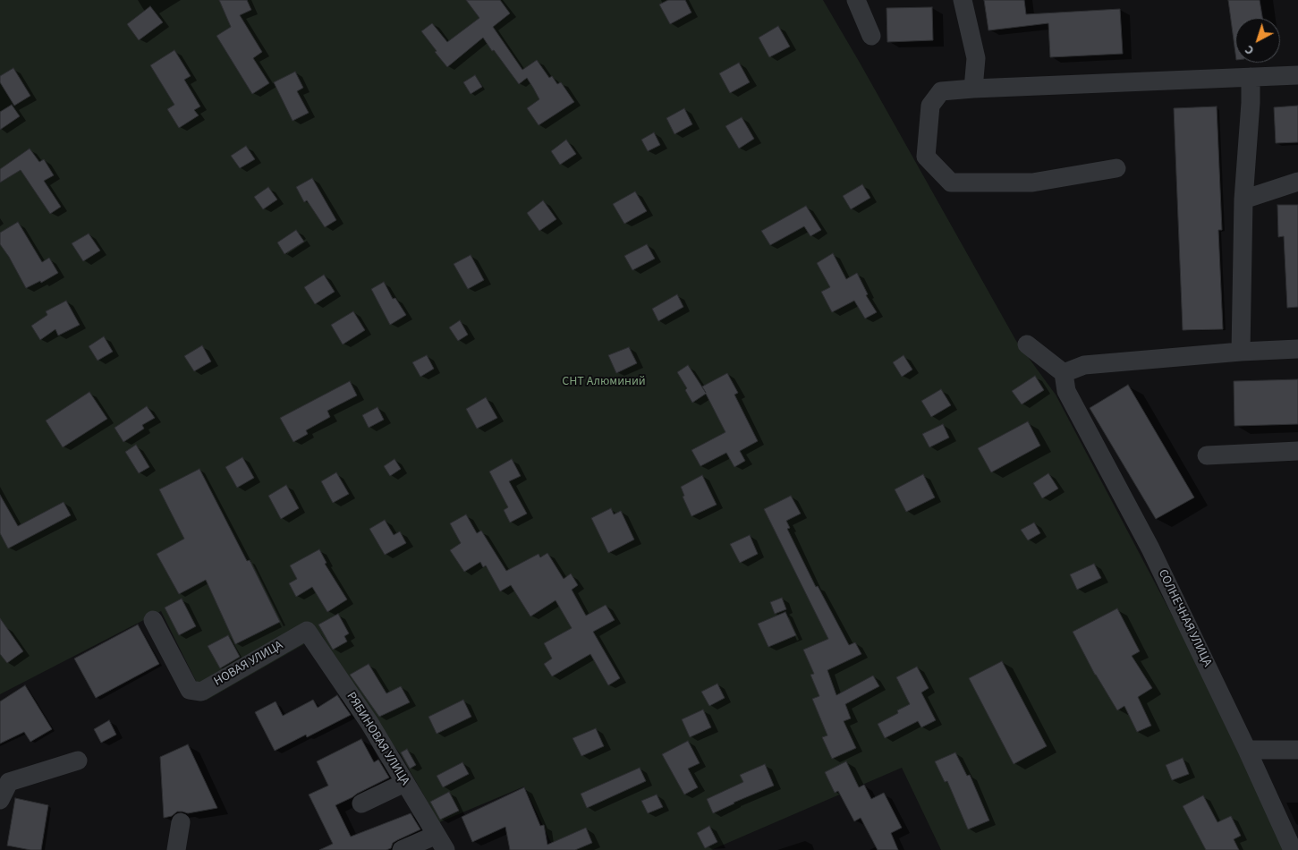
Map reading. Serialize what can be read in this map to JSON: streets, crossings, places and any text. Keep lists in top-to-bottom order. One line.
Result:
{"streets":{"street":["СОЛНЕЧНАЯ УЛИЦА","НОВАЯ УЛИЦА","РЯБИНОВАЯ УЛИЦА"]},"crossings":[["НОВАЯ УЛИЦА","РЯБИНОВАЯ УЛИЦА"]],"parks":["СНТ Алюминий"],"north":"bottom left"}
